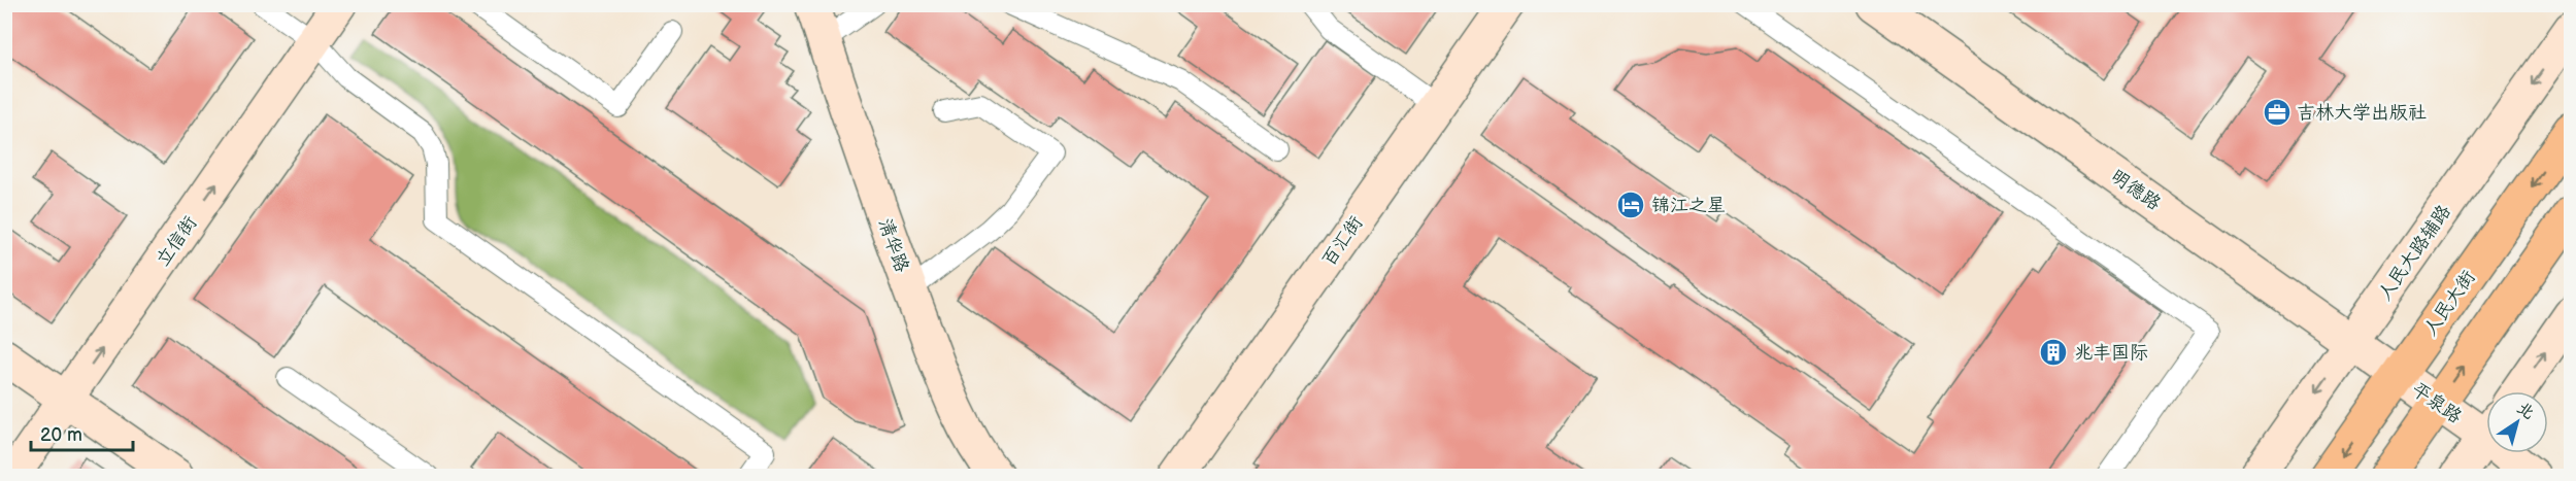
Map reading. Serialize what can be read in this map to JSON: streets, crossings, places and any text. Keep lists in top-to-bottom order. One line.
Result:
{"streets":{"main road":["人民大街"],"street":["明德路","立信街","百汇街","清华路","人民大路辅路","平泉路"]},"crossings":[["明德路","人民大路辅路"],["明德路","人民大街"],["明德路","平泉路"],["人民大街","平泉路"]],"one_way":["立信街","人民大路辅路"],"places":{"office":["吉林大学出版社"],"hotel":["锦江之星"],"building":["兆丰国际"]},"scale_bar":"20 m","north":"top right"}
